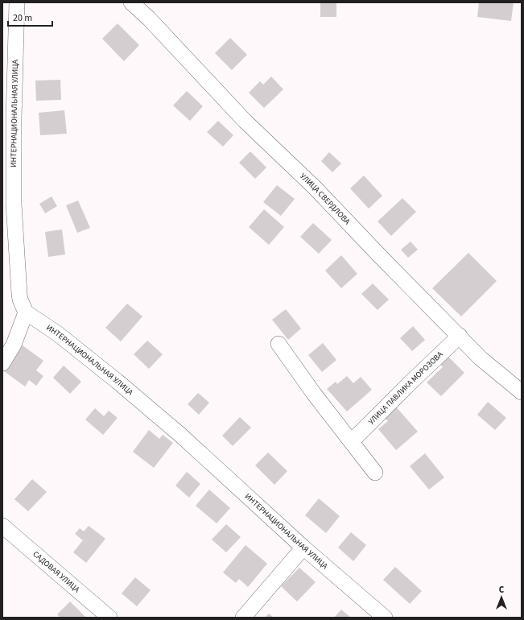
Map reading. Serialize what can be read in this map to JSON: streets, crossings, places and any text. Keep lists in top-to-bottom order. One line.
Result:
{"streets":{"street":["ИНТЕРНАЦИОНАЛЬНАЯ УЛИЦА","УЛИЦА СВЕРДЛОВА","УЛИЦА ПАВЛИКА МОРОЗОВА","САДОВАЯ УЛИЦА"]},"crossings":[["УЛИЦА СВЕРДЛОВА","УЛИЦА ПАВЛИКА МОРОЗОВА"]],"scale_bar":"20 m","north":"top"}
